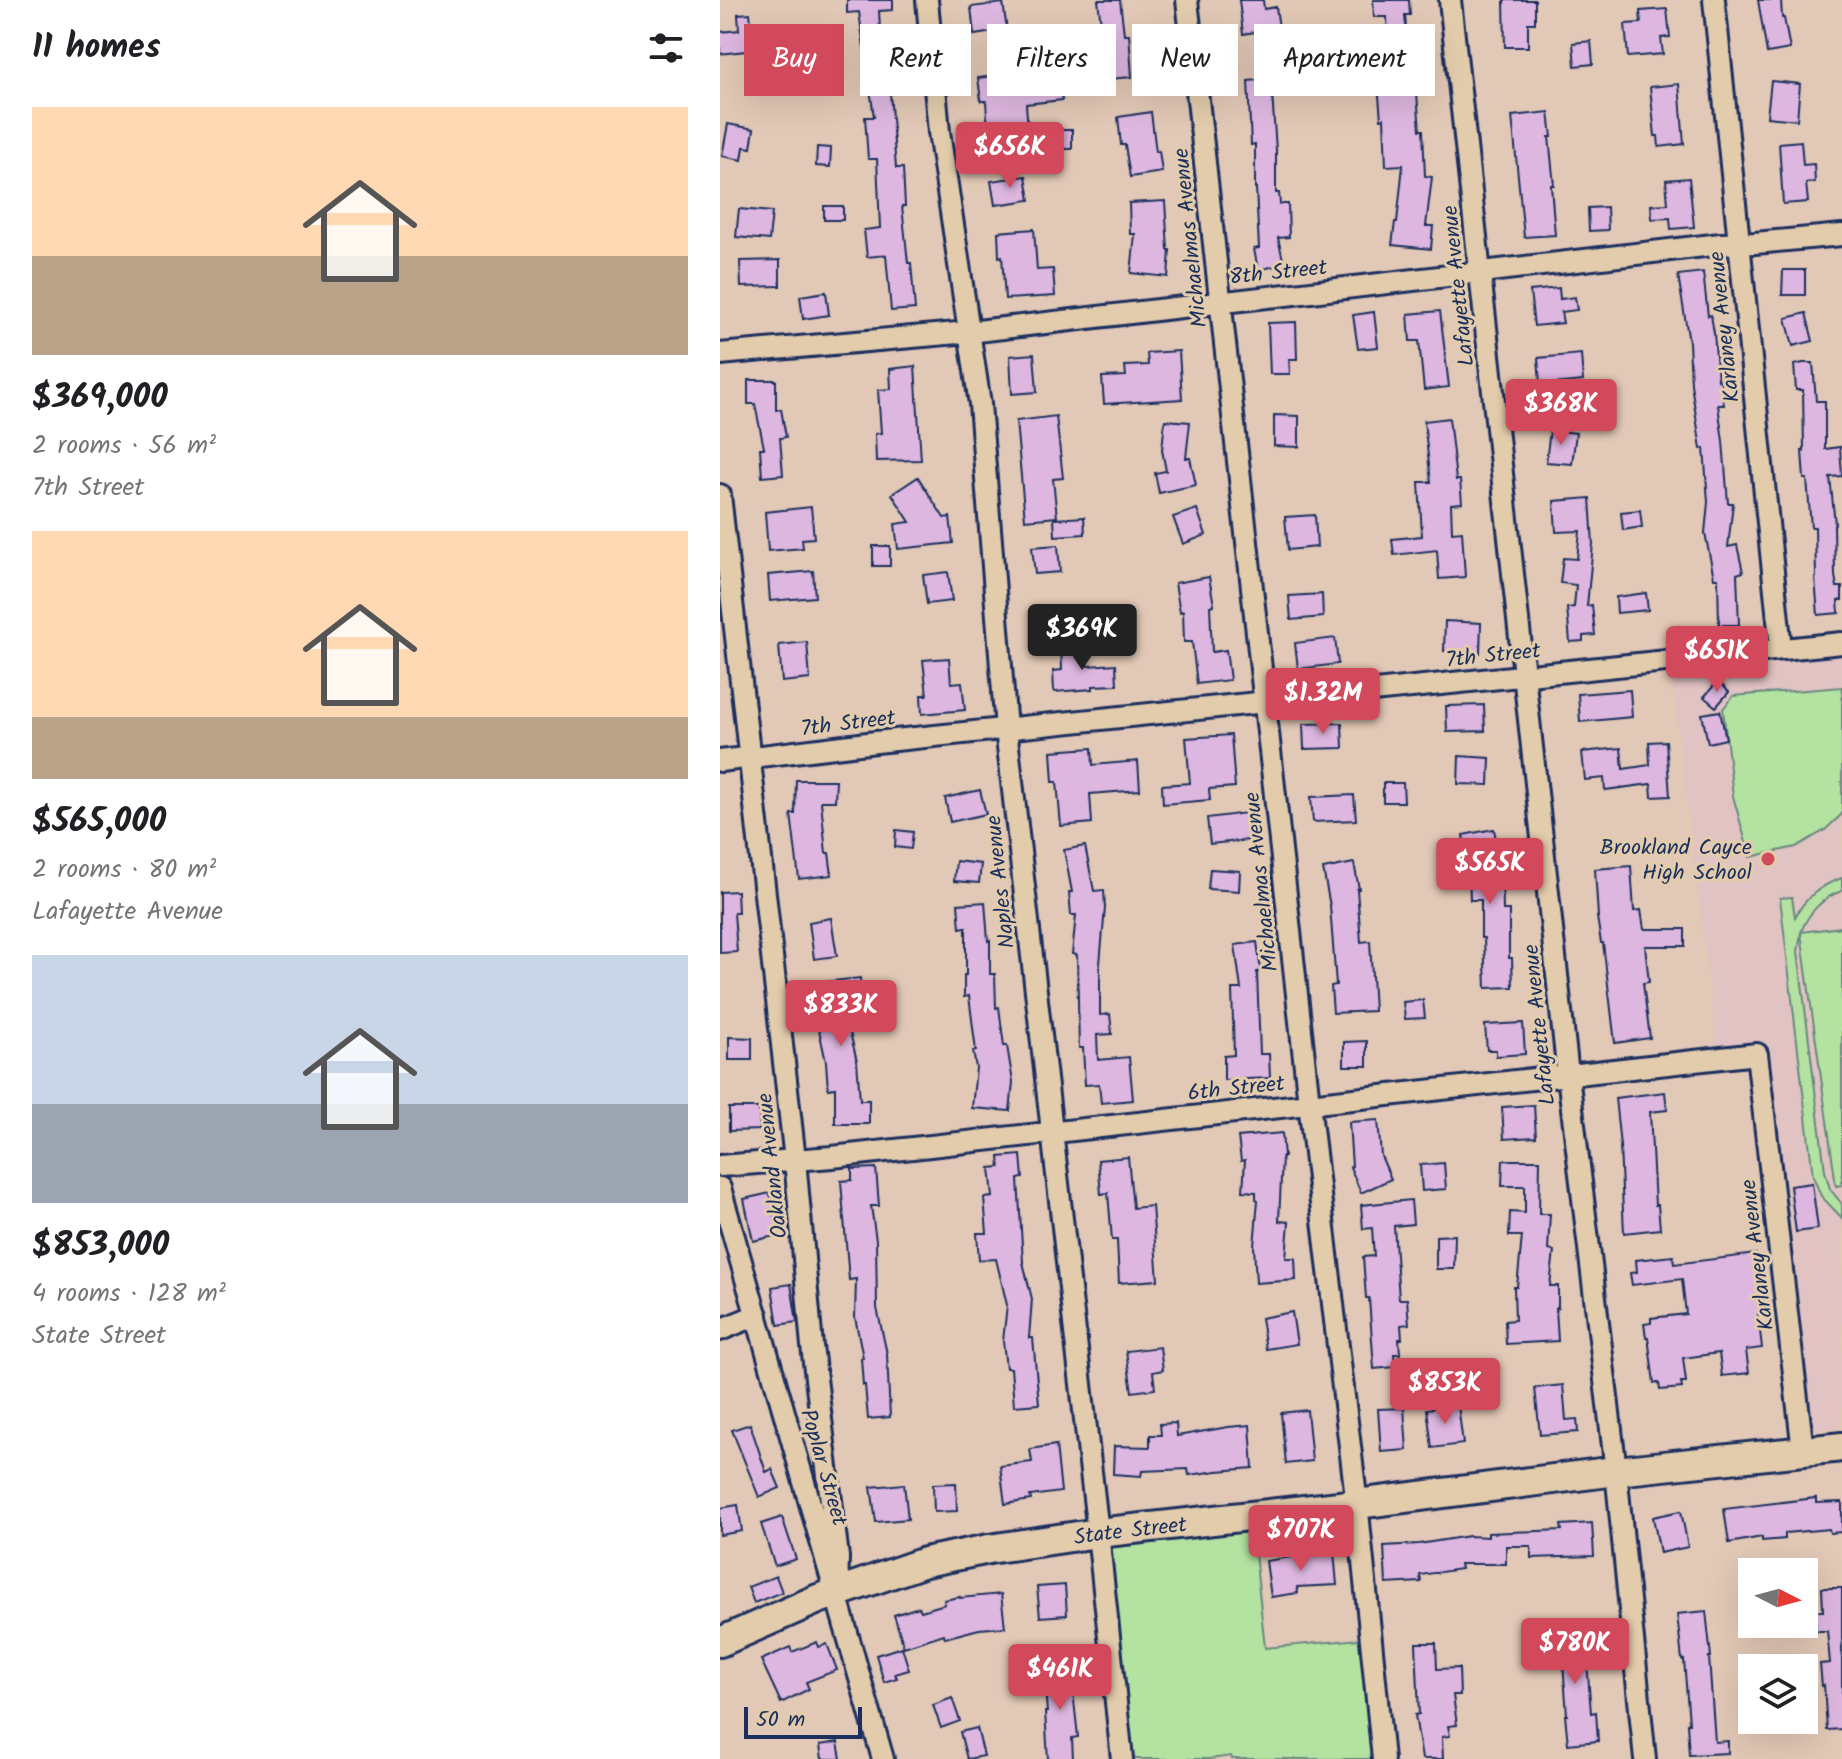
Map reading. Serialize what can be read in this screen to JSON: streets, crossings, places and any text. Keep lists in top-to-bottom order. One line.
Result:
{"streets":{"main road":["State Street"],"street":["Michaelmas Avenue","8th Street","Lafayette Avenue","Karlaney Avenue","7th Street","Naples Avenue","6th Street","Oakland Avenue","Poplar Street"]},"crossings":[["Michaelmas Avenue","8th Street"],["Michaelmas Avenue","7th Street"],["Michaelmas Avenue","6th Street"],["Michaelmas Avenue","State Street"],["8th Street","Lafayette Avenue"],["8th Street","Karlaney Avenue"],["8th Street","Naples Avenue"],["Lafayette Avenue","7th Street"],["Lafayette Avenue","6th Street"],["Lafayette Avenue","State Street"],["Karlaney Avenue","7th Street"],["Karlaney Avenue","6th Street"],["Karlaney Avenue","State Street"],["7th Street","Naples Avenue"],["7th Street","Oakland Avenue"],["Naples Avenue","6th Street"],["Naples Avenue","State Street"],["6th Street","Oakland Avenue"],["Oakland Avenue","Poplar Street"],["Oakland Avenue","State Street"],["Poplar Street","State Street"]],"places":["Brookland Cayce High School"],"scale_bar":"50 m","north":"right","page":{"heading":"11 homes","chip":["Buy","Rent","Filters","New","Apartment"],"list":[{"name":"$369,000","note":"2 rooms · 56 m² · 7th Street"},{"name":"$565,000","note":"2 rooms · 80 m² · Lafayette Avenue"},{"name":"$853,000","note":"4 rooms · 128 m² · State Street"}],"price":["$656K","$368K","$369K","$651K","$1.32M","$565K","$833K","$853K","$707K","$780K","$461K"],"scale":"50 m"}}
